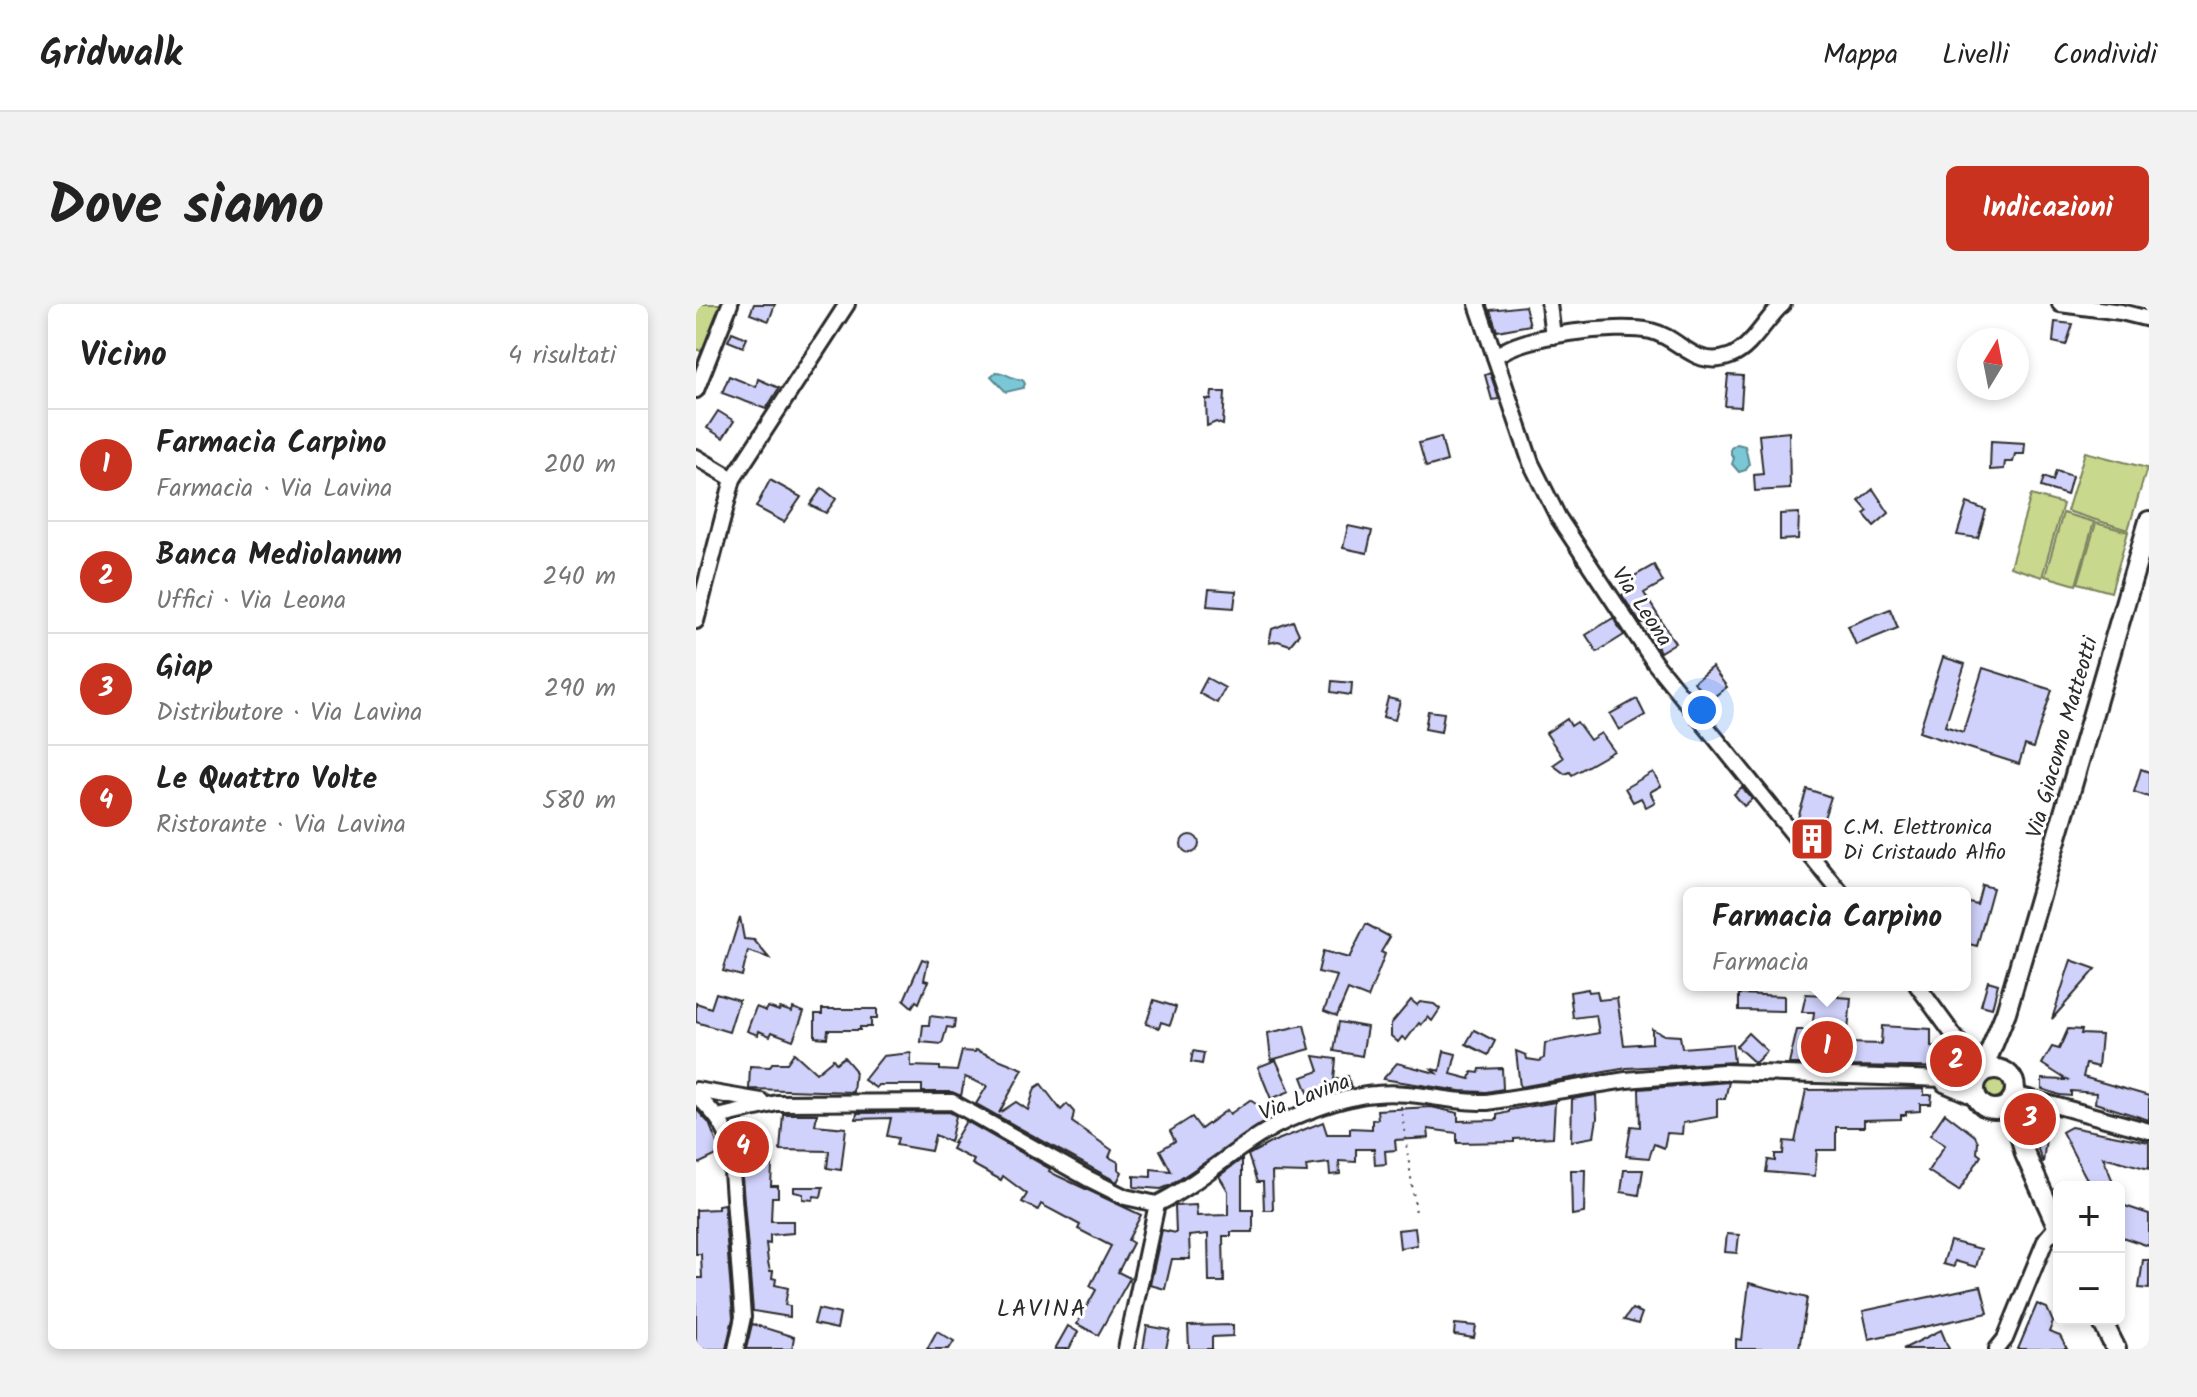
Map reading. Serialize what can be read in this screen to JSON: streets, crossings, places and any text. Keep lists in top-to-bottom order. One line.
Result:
{"streets":{"main road":["Via Giacomo Matteotti"],"street":["Via Leona","Via Lavina"]},"districts":["LAVINA"],"places":{"building":["C.M. Elettronica Di Cristaudo Alfio"]},"north":"top","page":{"header":"Gridwalk","nav":["Mappa","Livelli","Condividi"],"title":"Dove siamo","buttons":"Indicazioni","heading":["Vicino","4 risultati"],"list":[{"mark":"1","name":"Farmacia Carpino","note":"Farmacia · Via Lavina","value":"200 m"},{"mark":"2","name":"Banca Mediolanum","note":"Uffici · Via Leona","value":"240 m"},{"mark":"3","name":"Giap","note":"Distributore · Via Lavina","value":"290 m"},{"mark":"4","name":"Le Quattro Volte","note":"Ristorante · Via Lavina","value":"580 m"}],"popup":["Farmacia Carpino","Farmacia"],"pins":["1","2","3","4"],"map_buttons":["+","−"]}}
